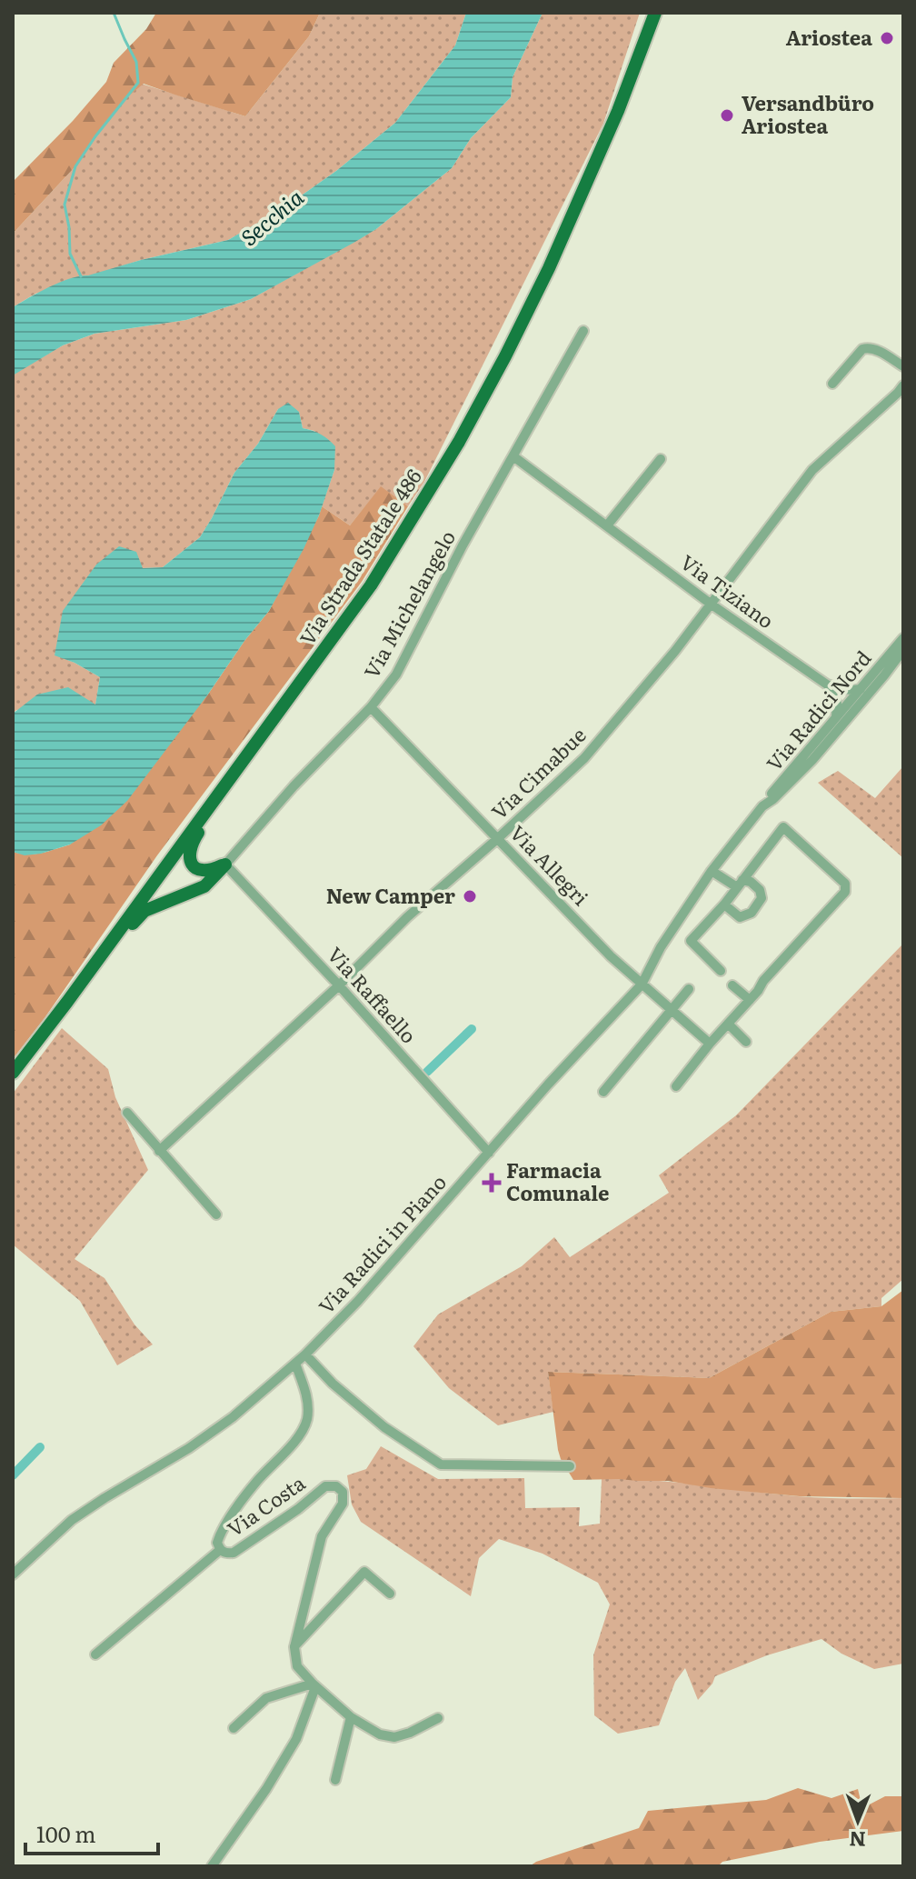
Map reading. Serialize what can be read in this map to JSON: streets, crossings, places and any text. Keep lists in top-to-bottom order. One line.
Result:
{"streets":{"main road":["Via Strada Statale 486"],"street":["Via Tiziano","Via Michelangelo","Via Radici Nord","Via Cimabue","Via Allegri","Via Raffaello","Via Radici in Piano","Via Costa"]},"crossings":[["Via Tiziano","Via Michelangelo"],["Via Tiziano","Via Cimabue"],["Via Michelangelo","Via Allegri"],["Via Michelangelo","Via Raffaello"],["Via Radici Nord","Via Radici in Piano"],["Via Cimabue","Via Allegri"],["Via Cimabue","Via Raffaello"],["Via Allegri","Via Radici in Piano"],["Via Raffaello","Via Radici in Piano"],["Via Radici in Piano","Via Costa"]],"water":["Secchia"],"places":{"other":["Ariostea","Versandbüro Ariostea","New Camper"],"health":["Farmacia Comunale"]},"scale_bar":"100 m","north":"bottom"}
